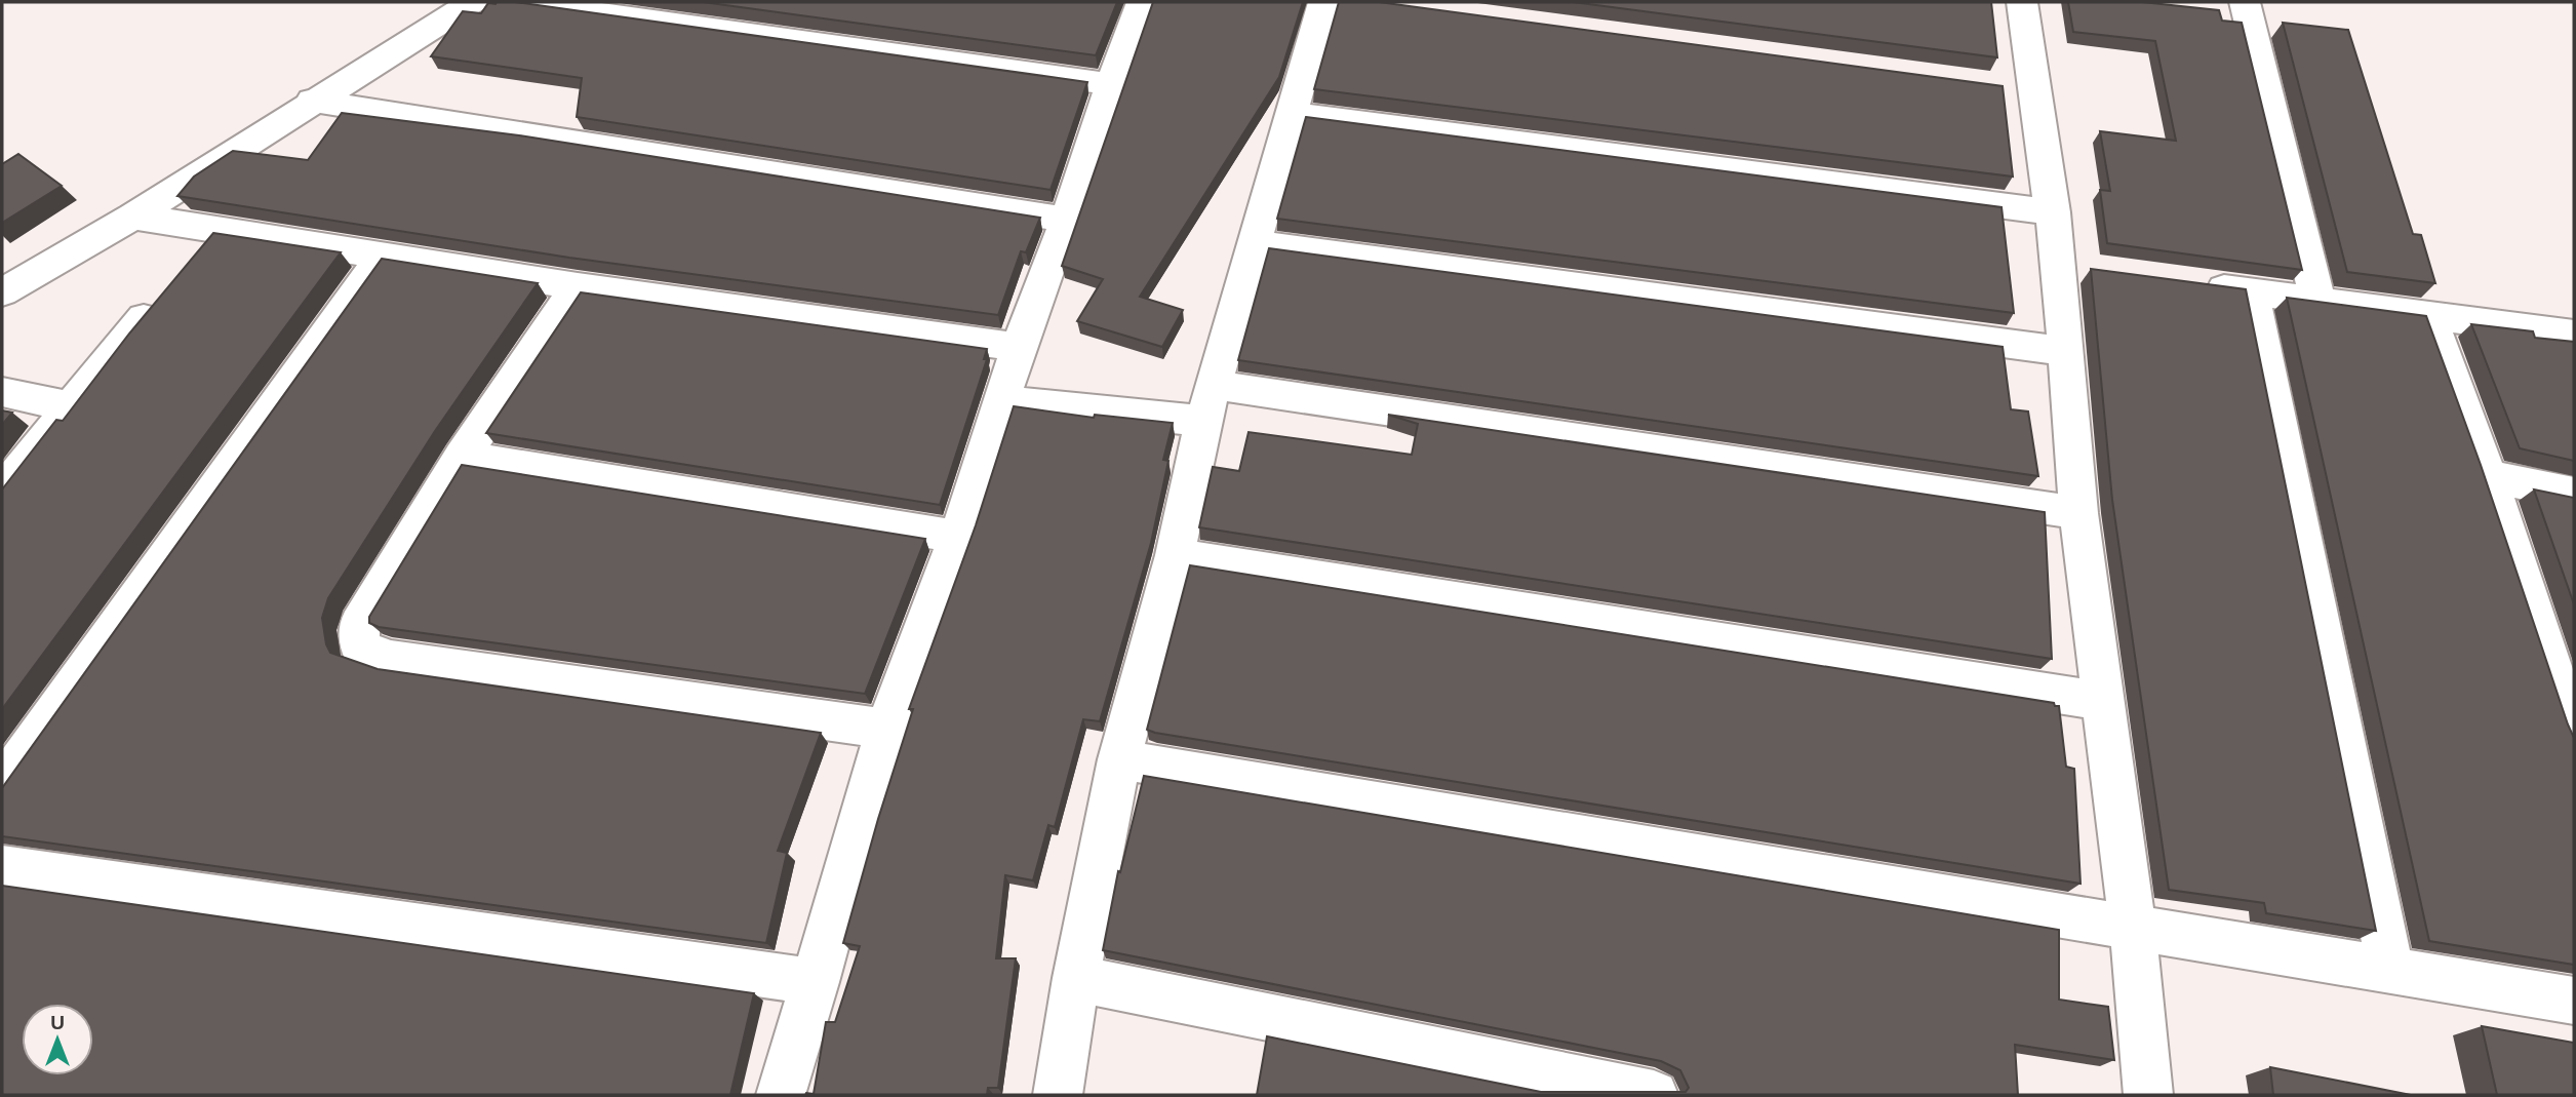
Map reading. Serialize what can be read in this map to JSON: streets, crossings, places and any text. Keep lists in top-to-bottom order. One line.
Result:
{"north":"top"}
